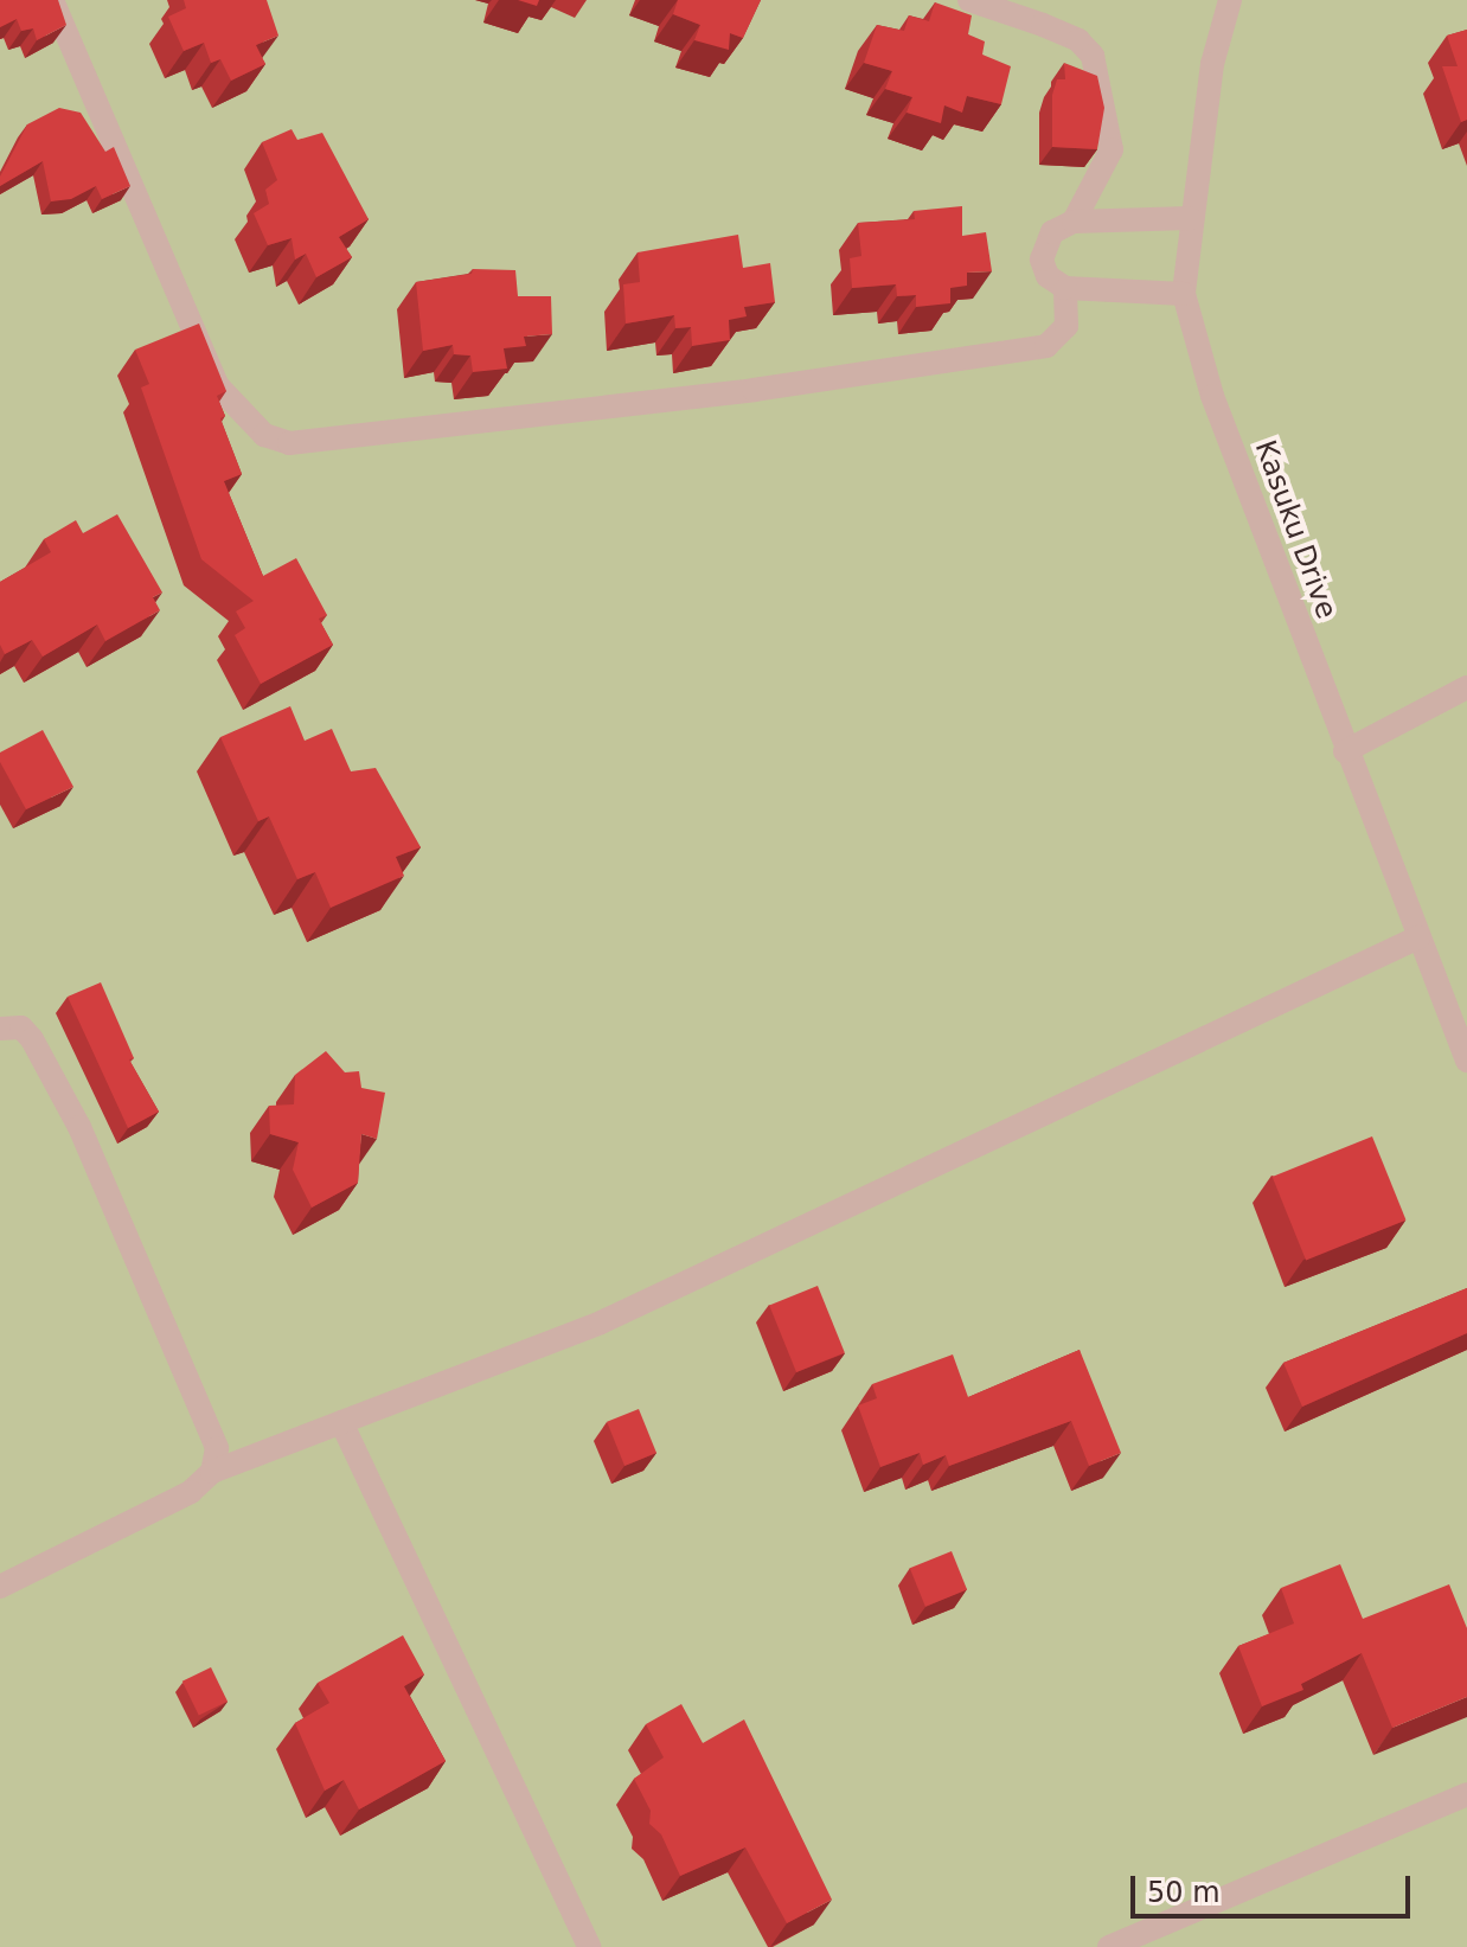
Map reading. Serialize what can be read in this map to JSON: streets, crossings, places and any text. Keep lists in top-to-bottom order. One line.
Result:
{"streets":{"street":["Kasuku Drive"]},"scale_bar":"50 m"}
